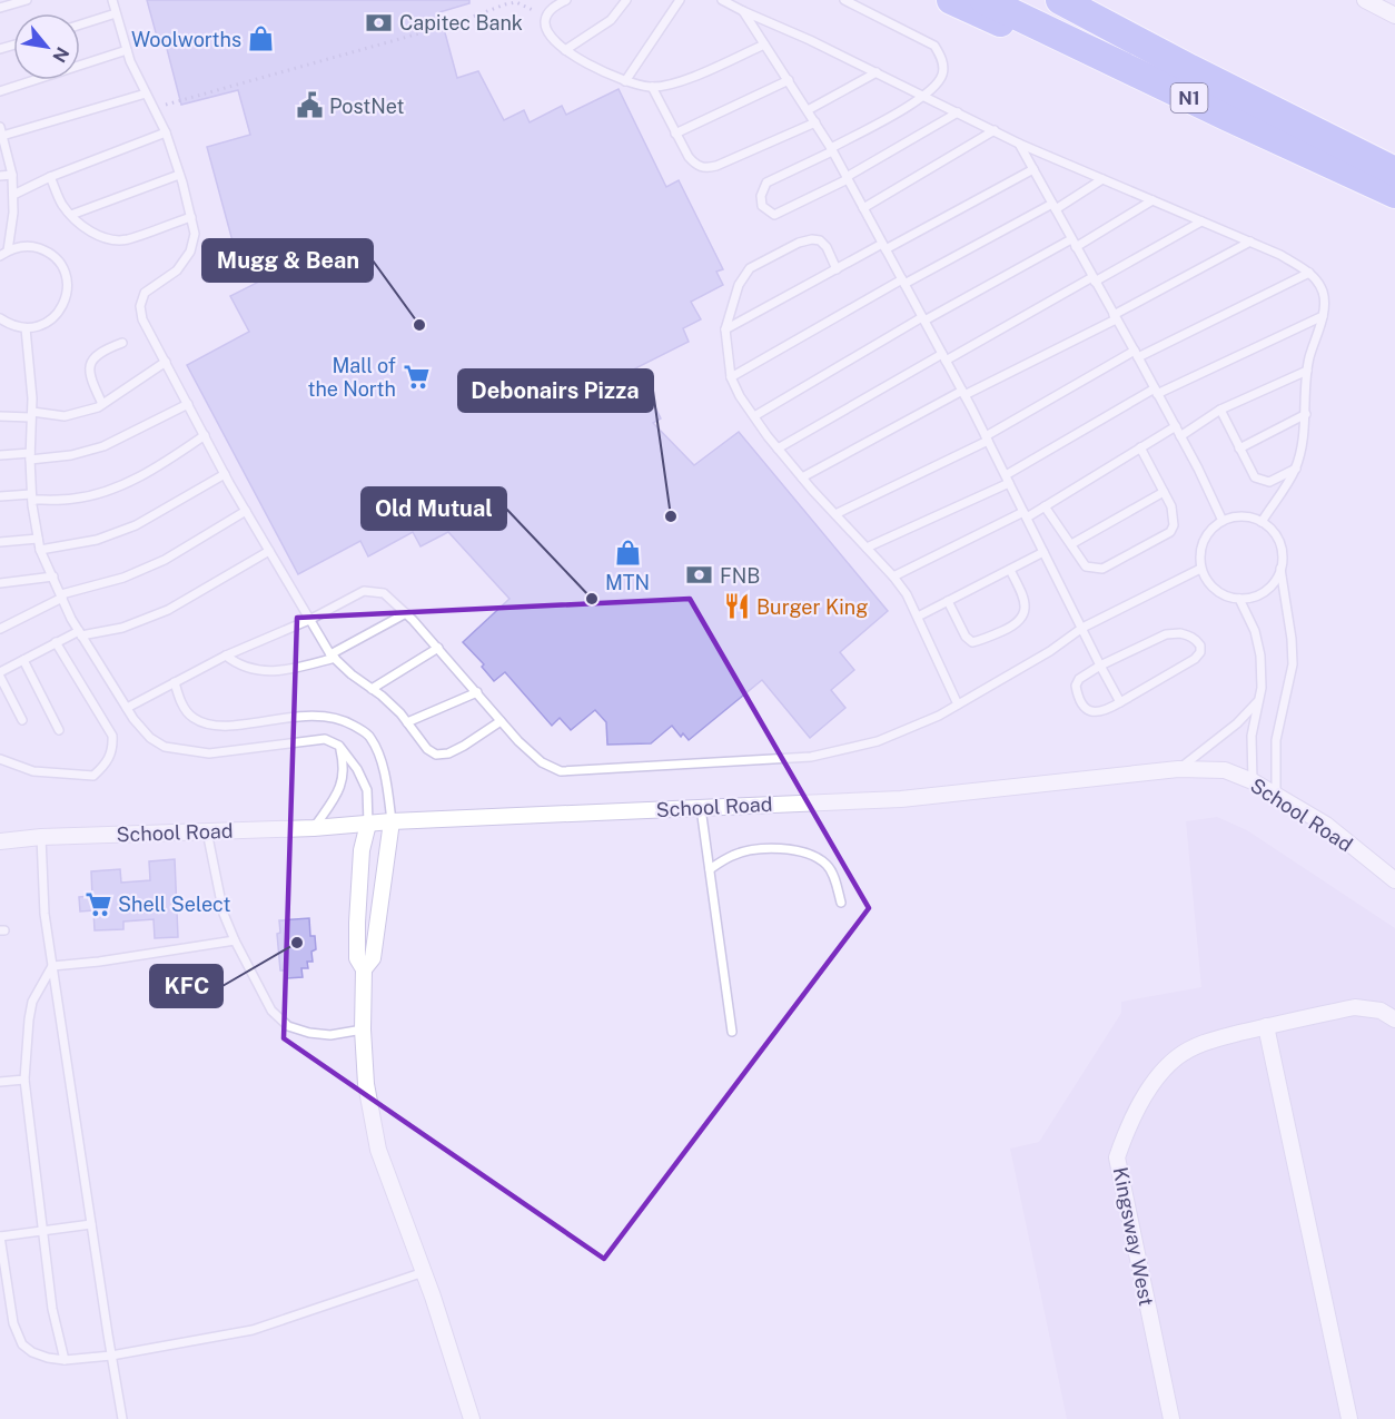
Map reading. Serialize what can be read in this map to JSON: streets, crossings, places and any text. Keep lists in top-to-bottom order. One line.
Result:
{"streets":{"highway":["N1"],"street":["School Road","Kingsway West"]},"places":{"bank":["Capitec Bank","FNB"],"shop":["Woolworths","MTN"],"public building":["PostNet"],"other":["Mugg & Bean","Debonairs Pizza","Old Mutual","KFC"],"supermarket":["Mall of the North","Shell Select"],"restaurant":["Burger King"]},"north":"bottom right"}
